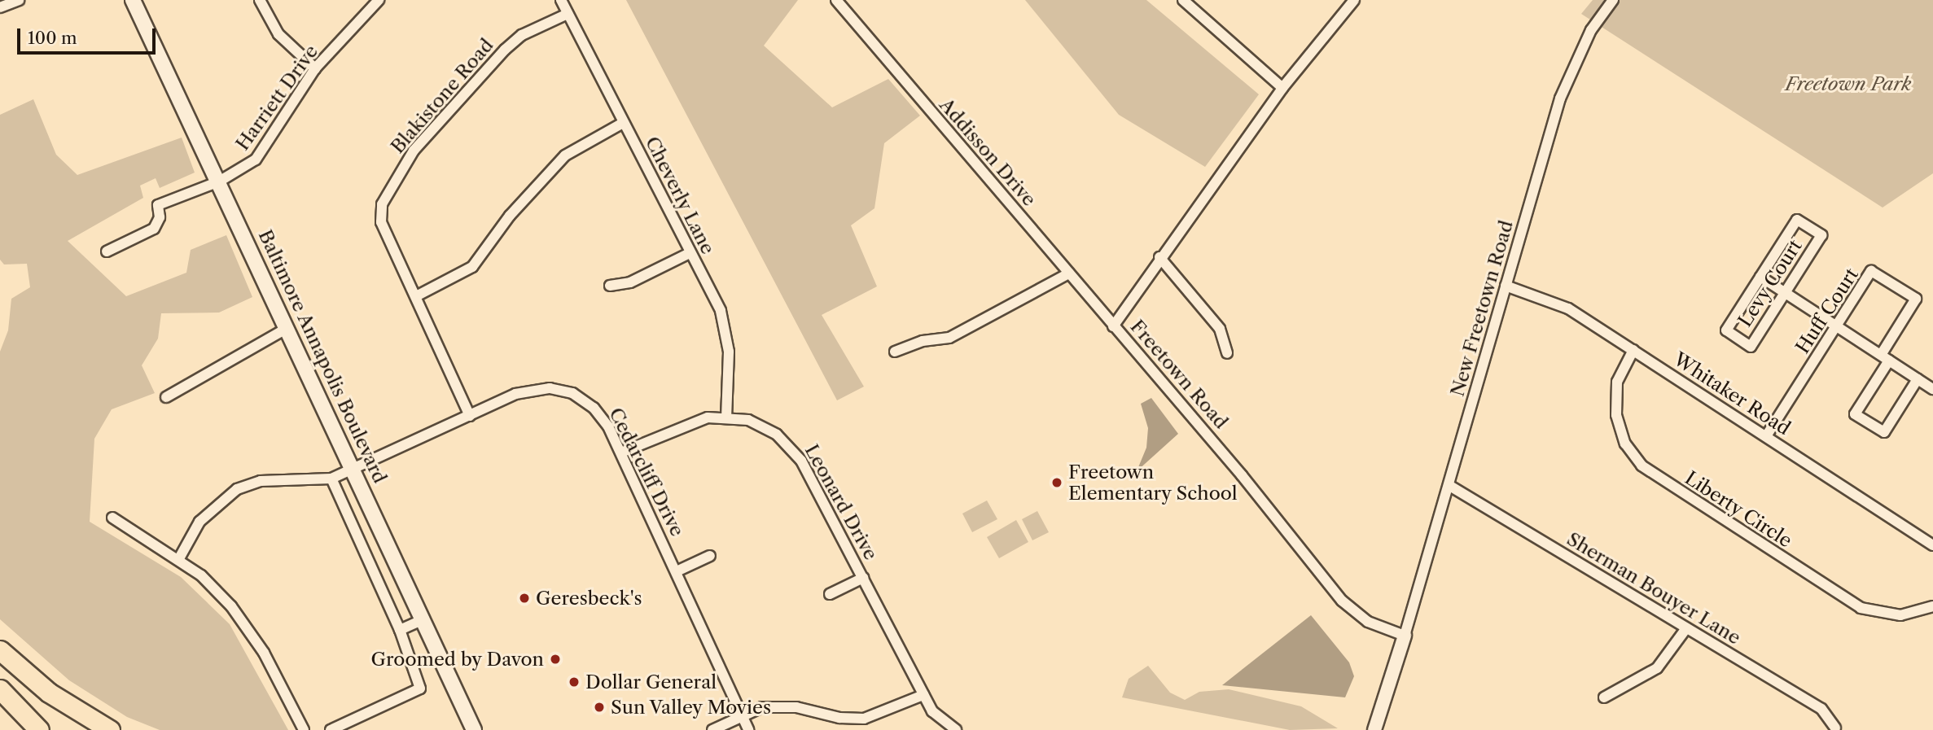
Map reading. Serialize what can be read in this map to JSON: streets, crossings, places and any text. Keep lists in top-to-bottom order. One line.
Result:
{"streets":{"main road":["Baltimore Annapolis Boulevard"],"street":["Blakistone Road","Harriett Drive","Addisson Drive","Cheverly Lane","Levy Court","New Freetown Road","Huff Court","Freetown Road","Whitaker Road","Cedarcliff Drive","Leonard Drive","Liberty Circle","Sherman Bouyer Lane"]},"crossings":[["Blakistone Road","Cheverly Lane"],["Blakistone Road","Cedarcliff Drive"],["Harriett Drive","Baltimore Annapolis Boulevard"],["Addisson Drive","Freetown Road"],["Cheverly Lane","Leonard Drive"],["New Freetown Road","Freetown Road"],["New Freetown Road","Whitaker Road"],["New Freetown Road","Sherman Bouyer Lane"],["Huff Court","Whitaker Road"],["Baltimore Annapolis Boulevard","Cedarcliff Drive"],["Whitaker Road","Liberty Circle"],["Cedarcliff Drive","Leonard Drive"]],"parks":["Freetown Park"],"places":["Freetown Elementary School","Geresbeck's","Groomed by Davon","Dollar General","Sun Valley Movies"],"scale_bar":"100 m"}
